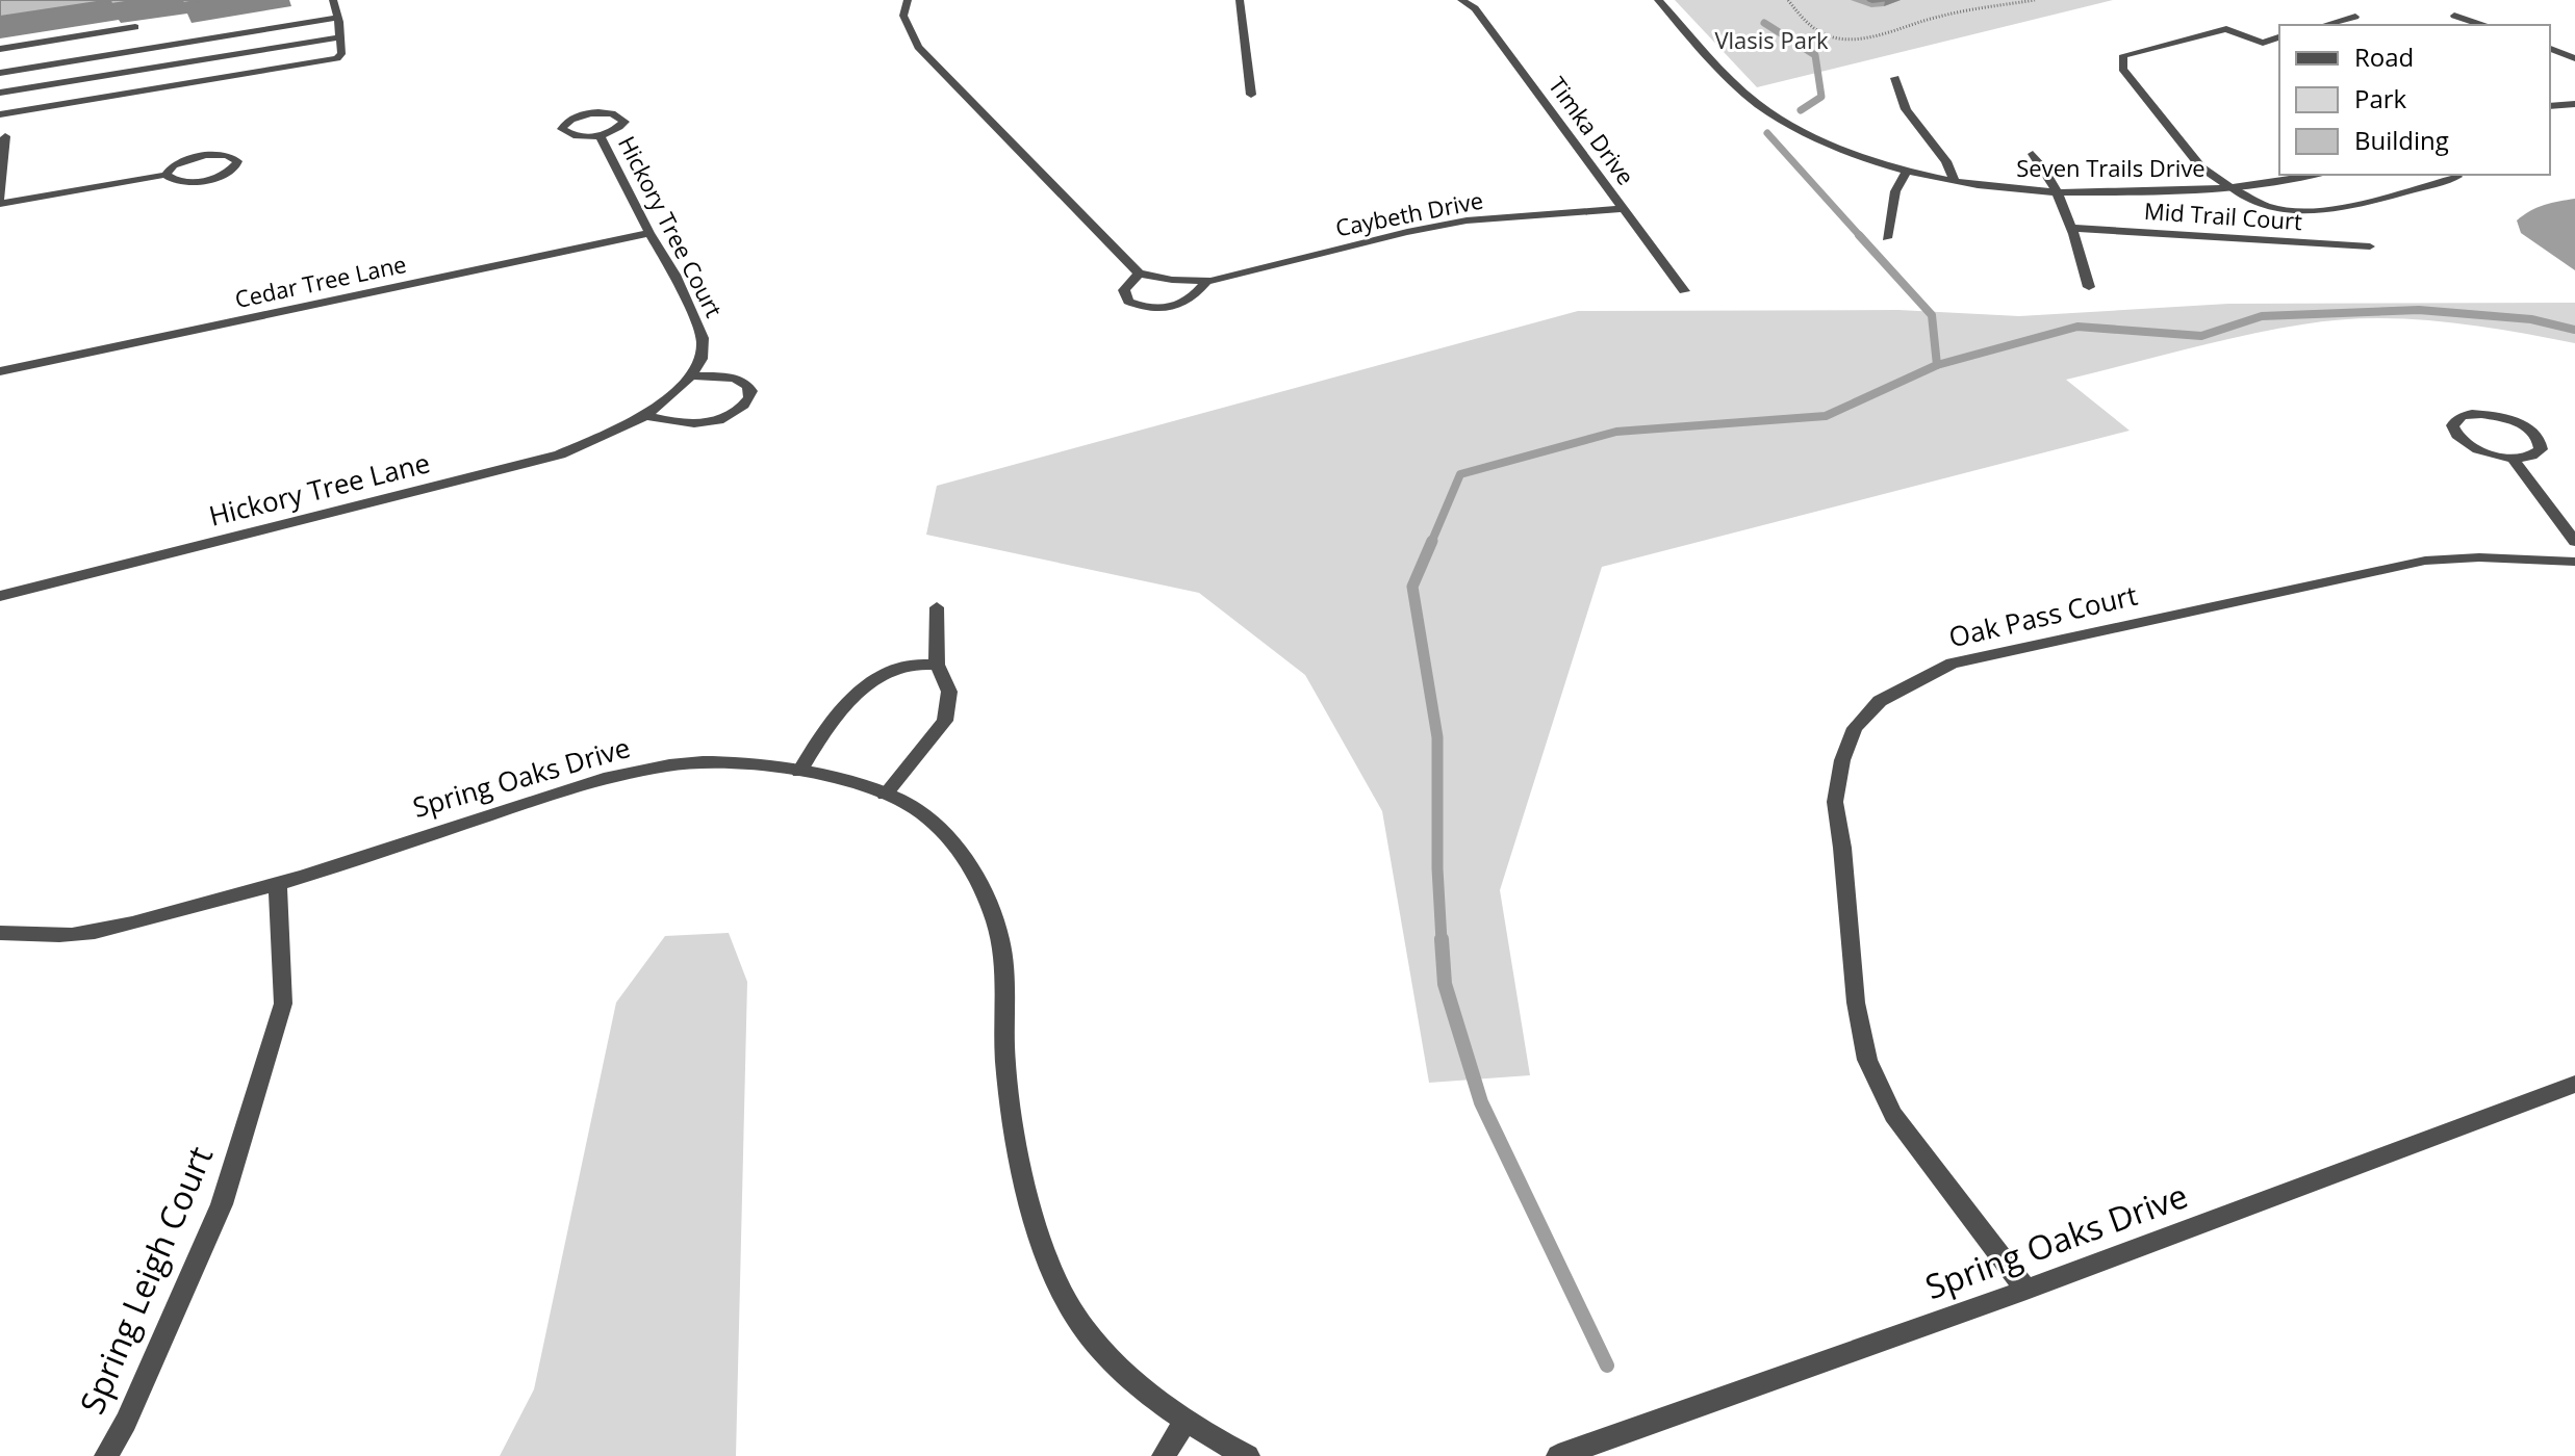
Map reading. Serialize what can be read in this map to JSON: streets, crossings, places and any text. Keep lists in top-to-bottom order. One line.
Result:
{"streets":{"street":["Timka Drive","Seven Trails Drive","Caybeth Drive","Mid Trail Court","Hickory Tree Court","Cedar Tree Lane","Hickory Tree Lane","Oak Pass Court","Spring Oaks Drive","Spring Leigh Court"]},"crossings":[["Timka Drive","Caybeth Drive"],["Hickory Tree Court","Cedar Tree Lane"],["Hickory Tree Court","Hickory Tree Lane"],["Oak Pass Court","Spring Oaks Drive"],["Spring Oaks Drive","Spring Leigh Court"]],"parks":["Vlasis Park"],"legend":["Road","Park","Building"]}
